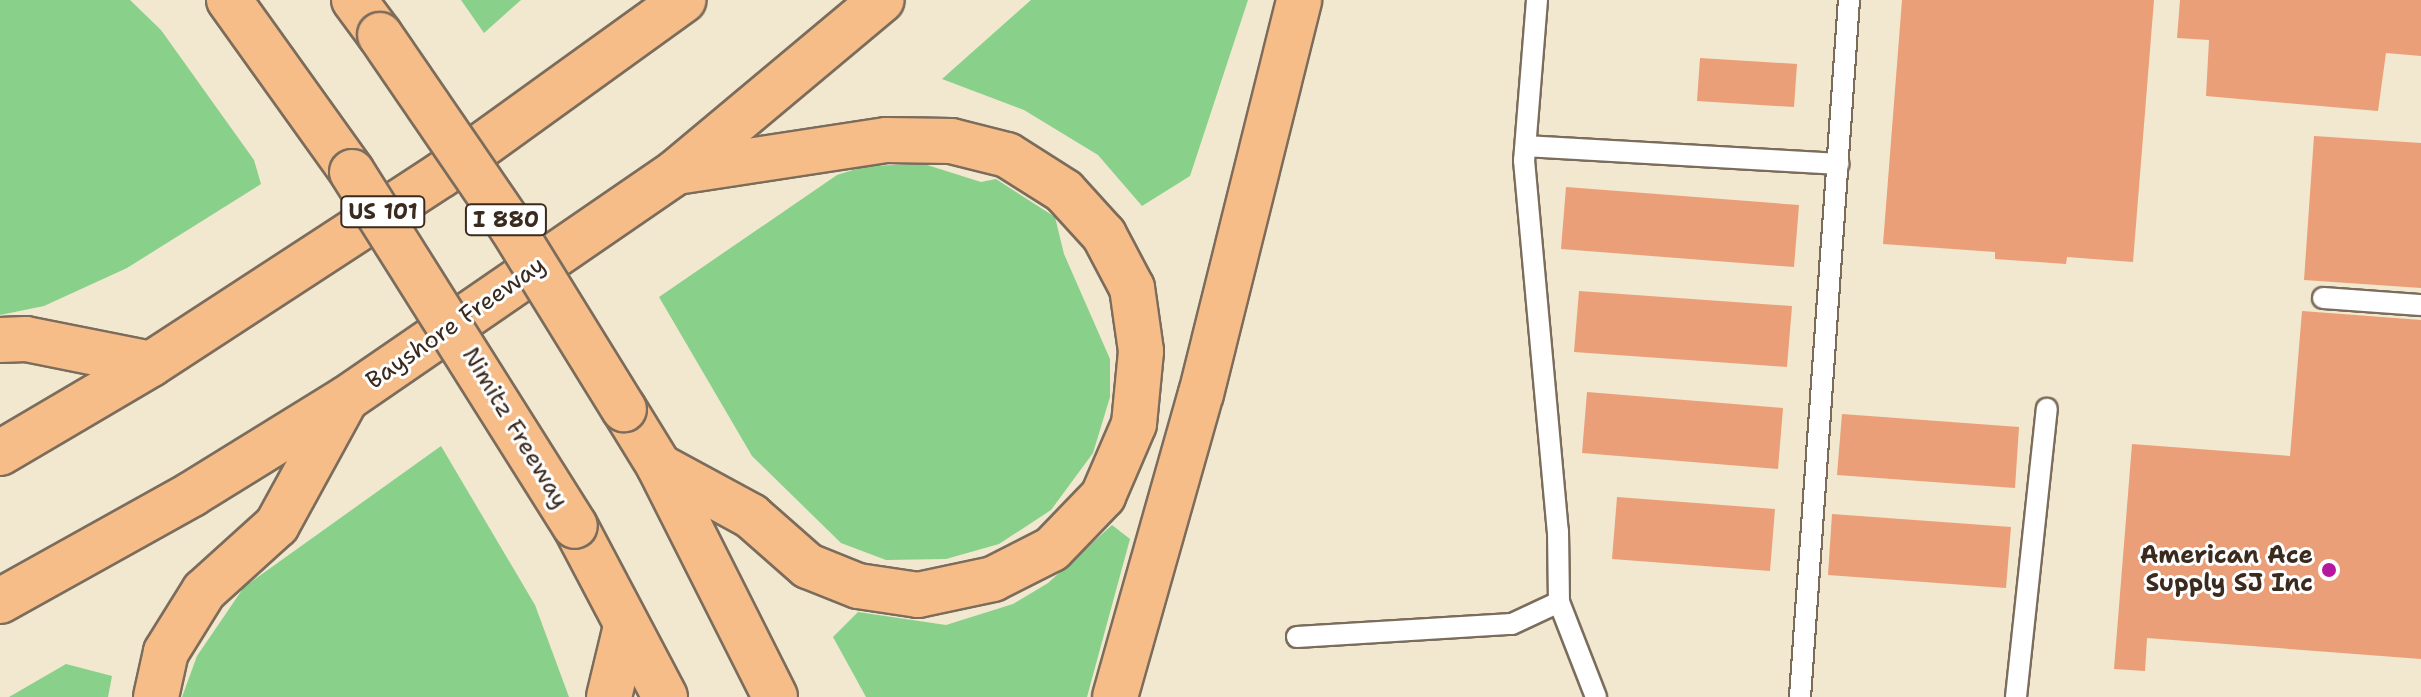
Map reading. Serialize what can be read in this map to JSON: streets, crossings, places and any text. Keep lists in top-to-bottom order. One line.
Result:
{"streets":{"highway":["US 101","I 880","Bayshore Freeway","Nimitz Freeway"]},"places":["American Ace Supply SJ Inc"]}
